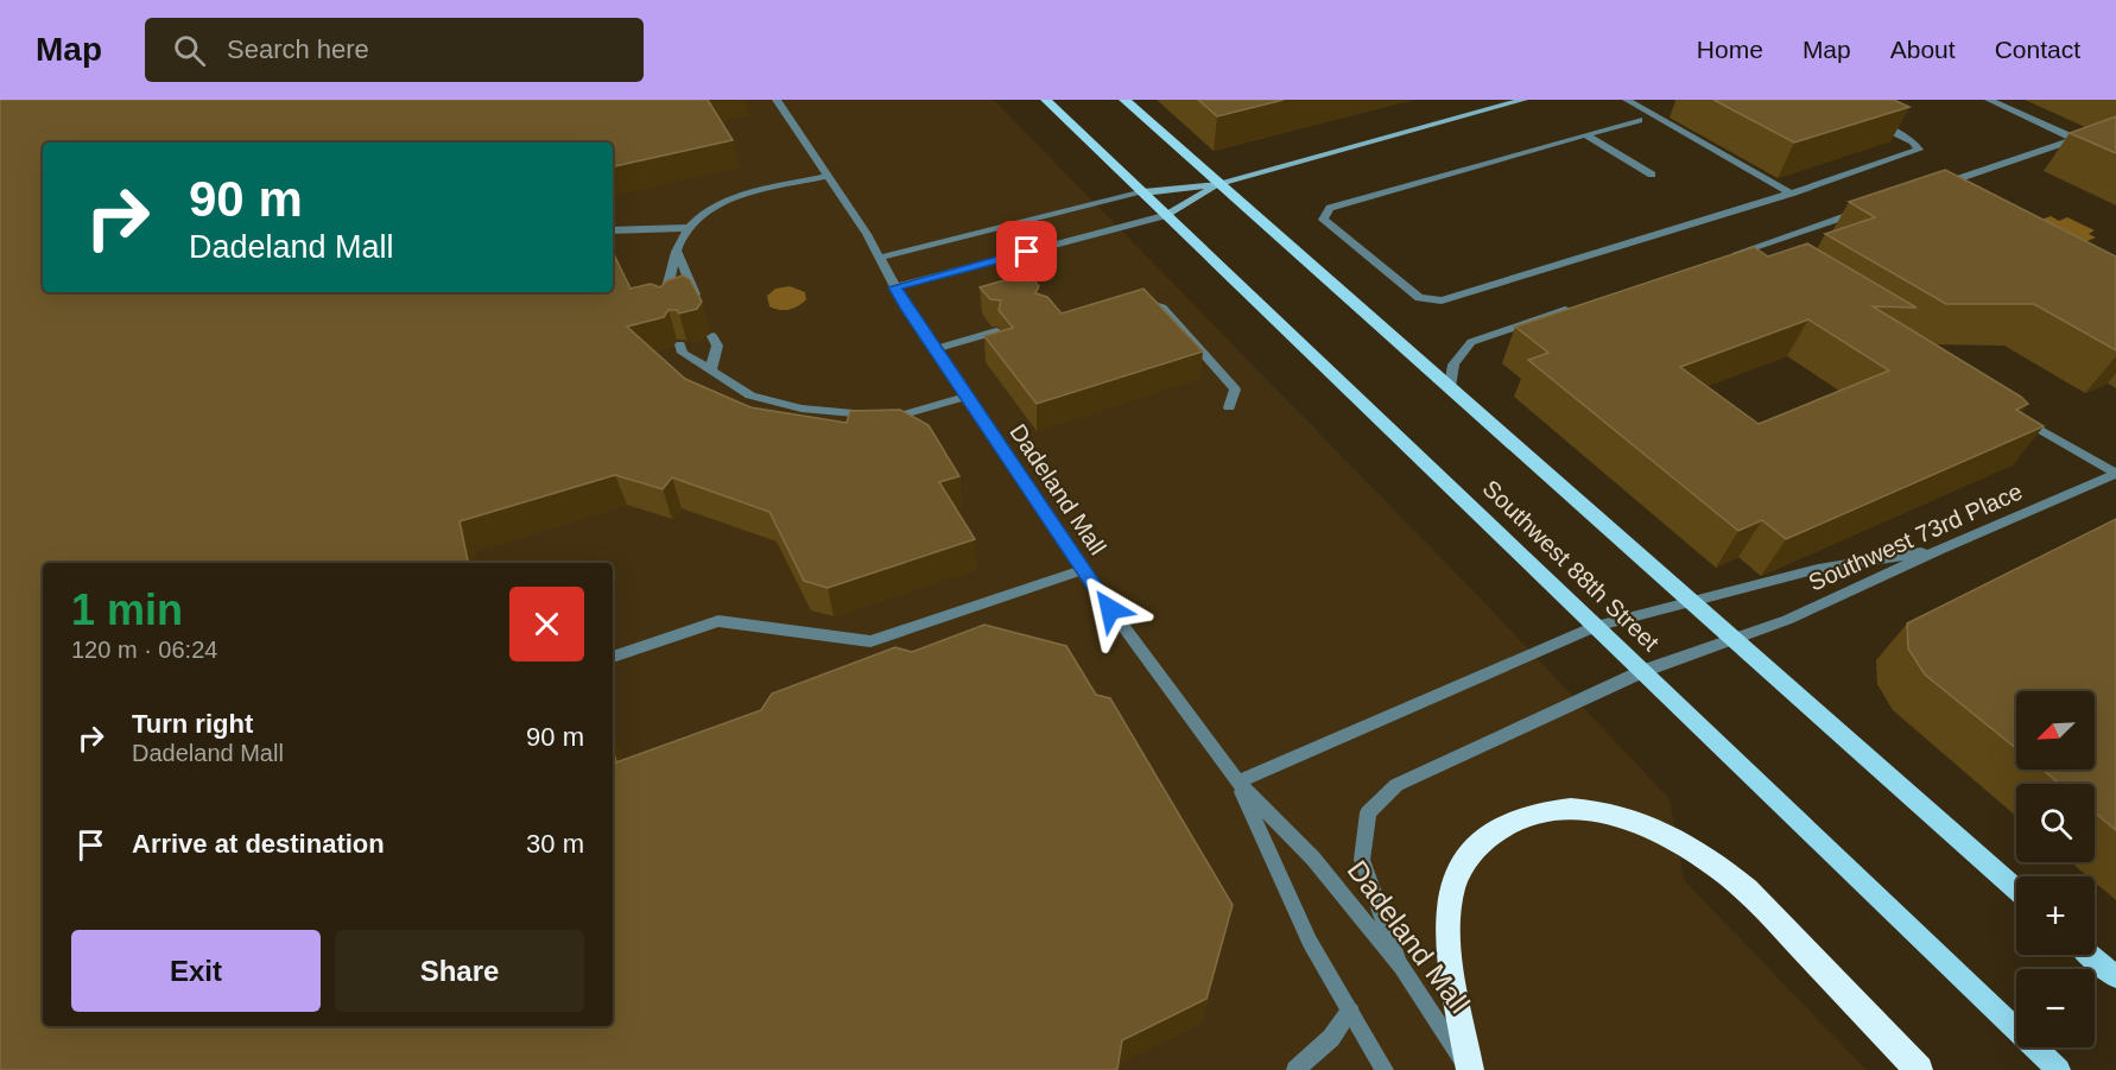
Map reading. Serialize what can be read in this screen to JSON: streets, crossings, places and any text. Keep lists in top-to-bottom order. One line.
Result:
{"streets":{"main road":["Southwest 88th Street"],"street":["Dadeland Mall","Southwest 73rd Place"]},"crossings":[["Southwest 73rd Place","Southwest 88th Street"]],"north":"bottom left","page":{"header":"Map","search":"Search here","nav":["Home","Map","About","Contact"],"turn":["90 m","Dadeland Mall"],"heading":["1 min","120 m · 06:24"],"list":[{"name":"Turn right","note":"Dadeland Mall","value":"90 m"},{"name":"Arrive at destination","value":"30 m"}],"map_buttons":["+","−"],"buttons":["Exit","Share"]}}
